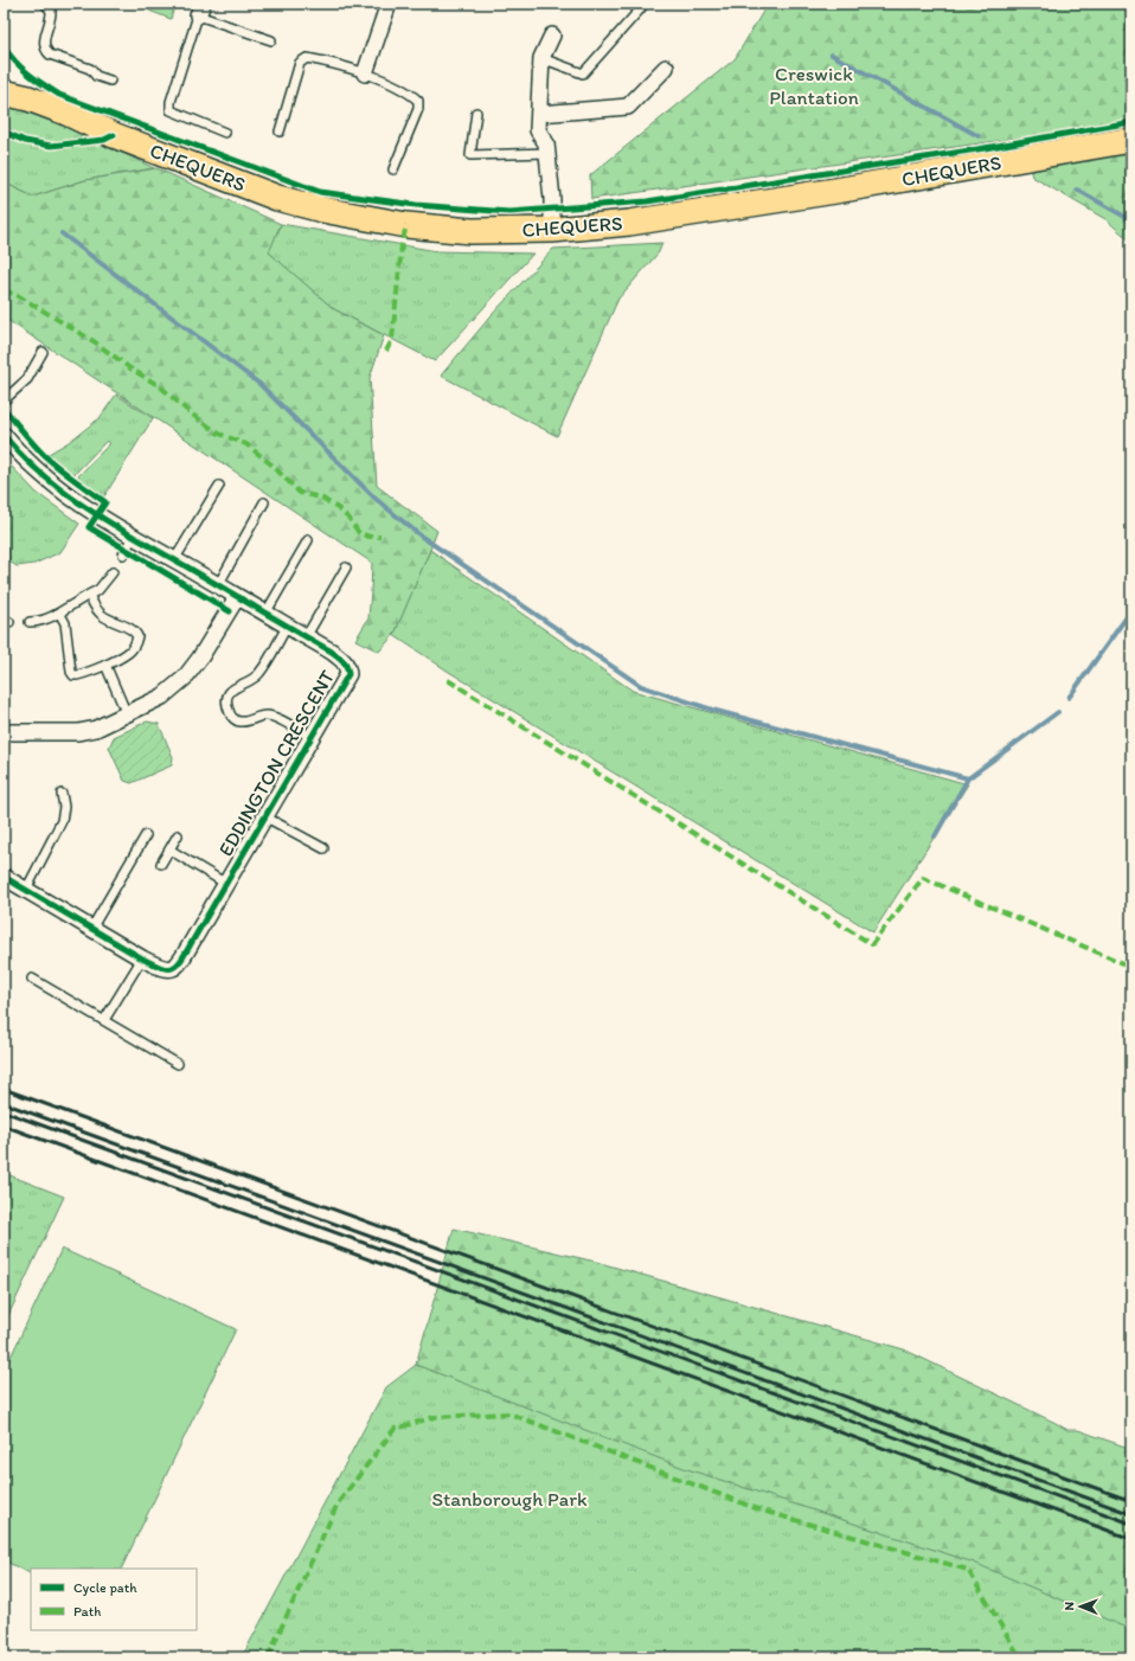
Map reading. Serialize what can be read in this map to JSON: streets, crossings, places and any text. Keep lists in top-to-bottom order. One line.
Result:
{"streets":{"main road":["CHEQUERS"],"street":["EDDINGTON CRESCENT"]},"parks":["Creswick Plantation","Stanborough Park"],"legend":["Cycle path","Path"],"north":"left"}
